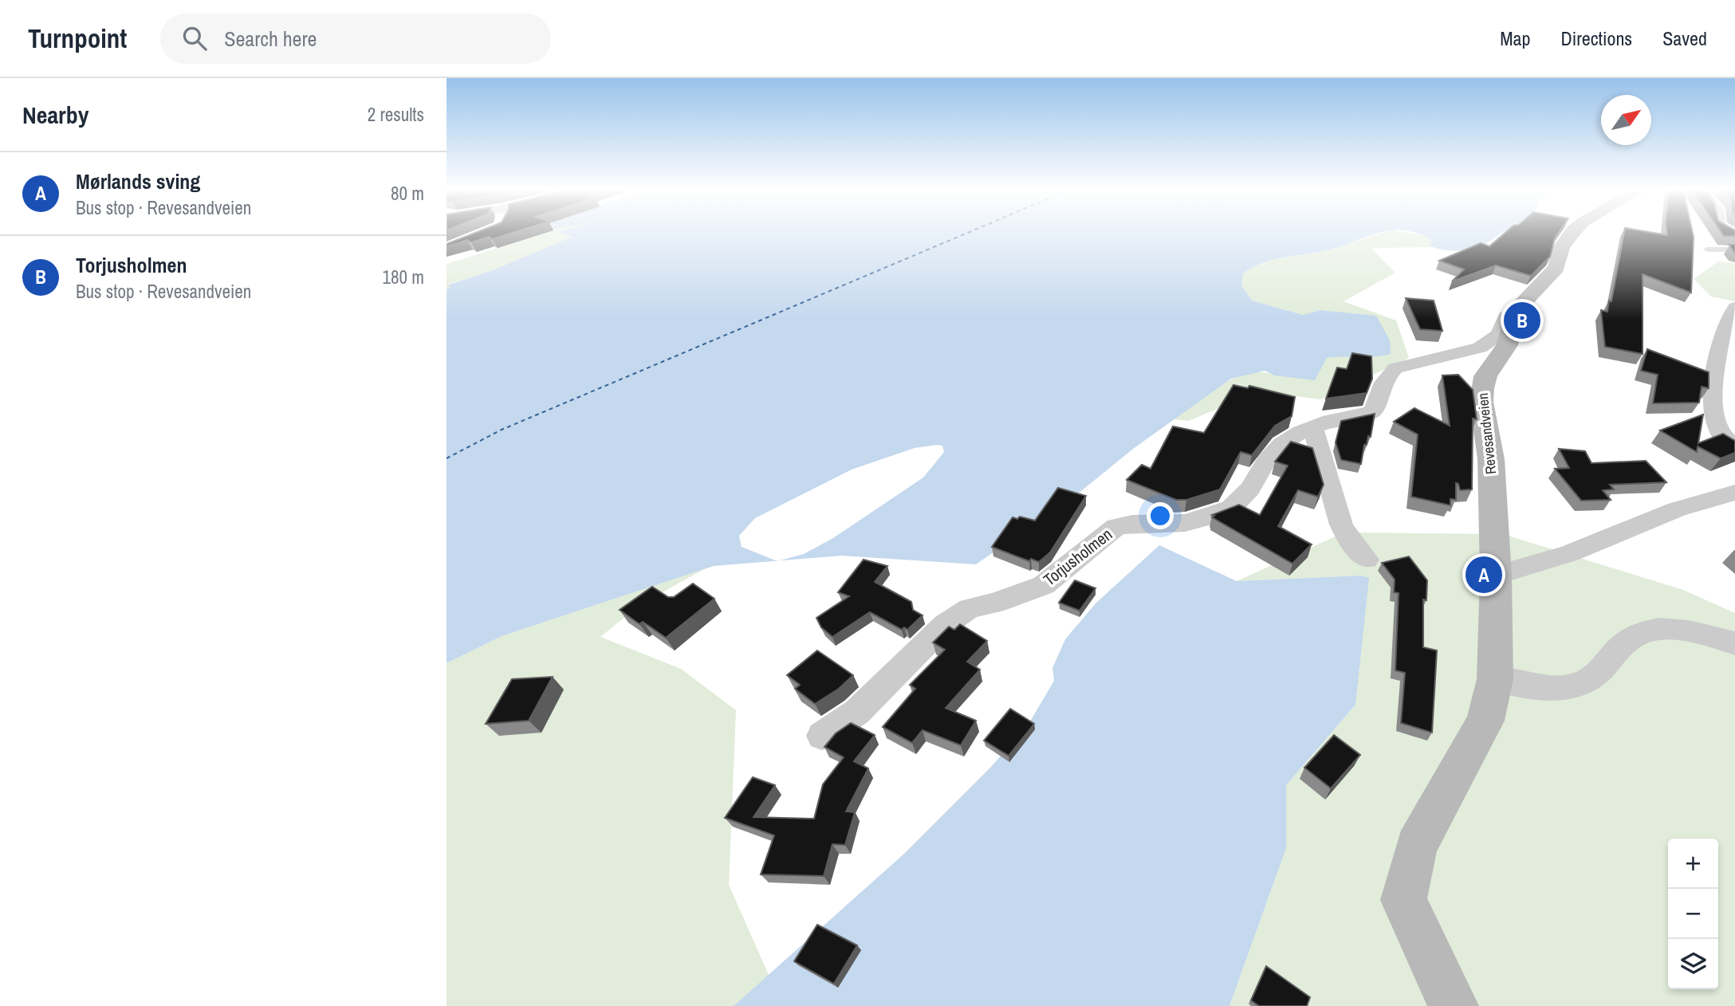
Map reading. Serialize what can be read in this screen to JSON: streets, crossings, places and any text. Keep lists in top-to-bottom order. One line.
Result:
{"streets":{"main road":["Revesandveien"],"street":["Torjusholmen"]},"crossings":[["Revesandveien","Torjusholmen"]],"north":"top right","page":{"header":"Turnpoint","search":"Search here","nav":["Map","Directions","Saved"],"heading":["Nearby","2 results"],"list":[{"mark":"A","name":"Mørlands sving","note":"Bus stop · Revesandveien","value":"80 m"},{"mark":"B","name":"Torjusholmen","note":"Bus stop · Revesandveien","value":"180 m"}],"pins":["B","A"],"map_buttons":["+","−"]}}
